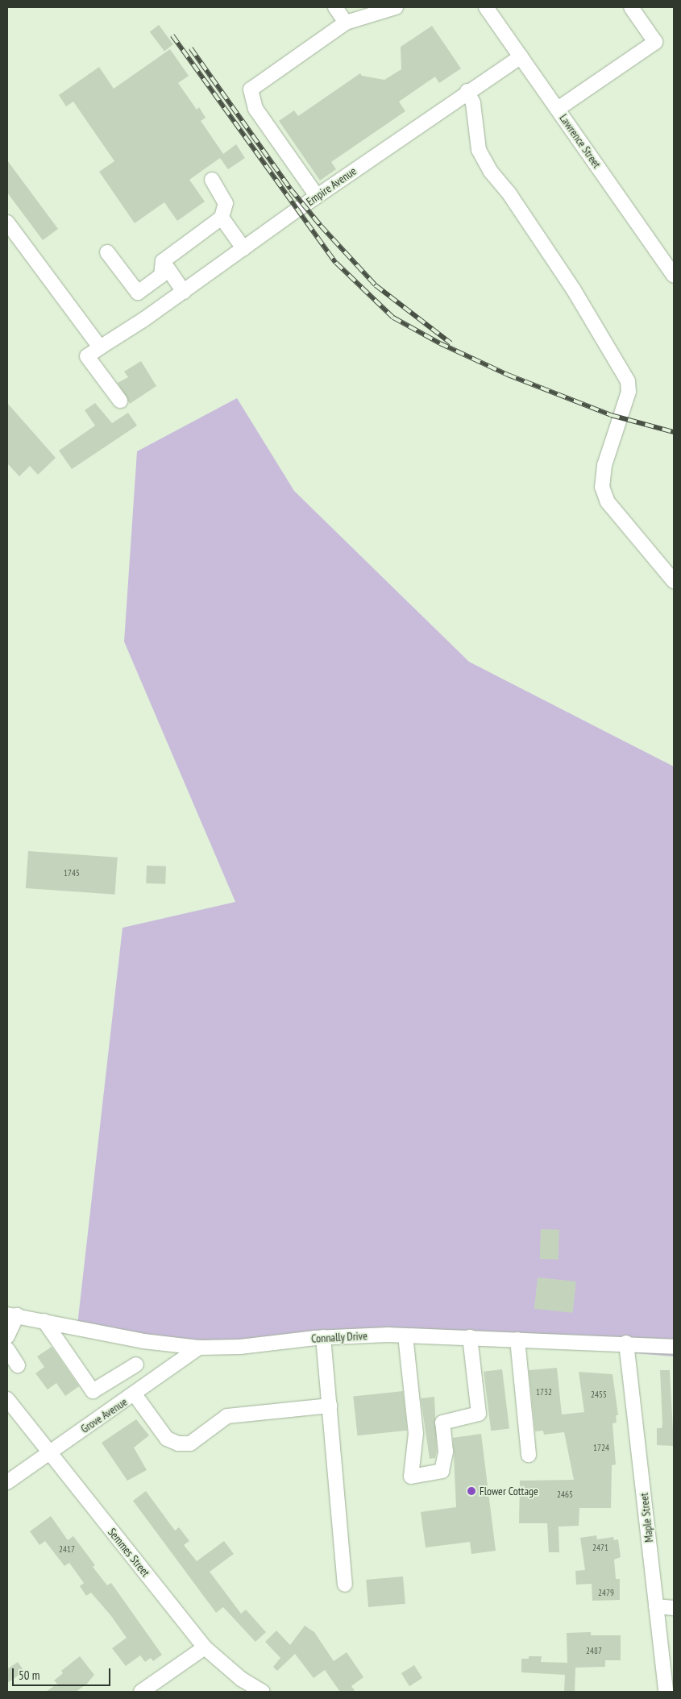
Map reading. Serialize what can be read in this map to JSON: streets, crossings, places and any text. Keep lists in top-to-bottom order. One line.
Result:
{"streets":{"street":["Lawrence Street","Empire Avenue","Connally Drive","Grove Avenue","Maple Street","Semmes Street"]},"crossings":[["Lawrence Street","Empire Avenue"],["Connally Drive","Grove Avenue"],["Connally Drive","Maple Street"],["Grove Avenue","Semmes Street"]],"places":["Flower Cottage"],"house_numbers":["1745","1732","2455","1724","2465","2471","2417","2479","2487"],"scale_bar":"50 m"}
